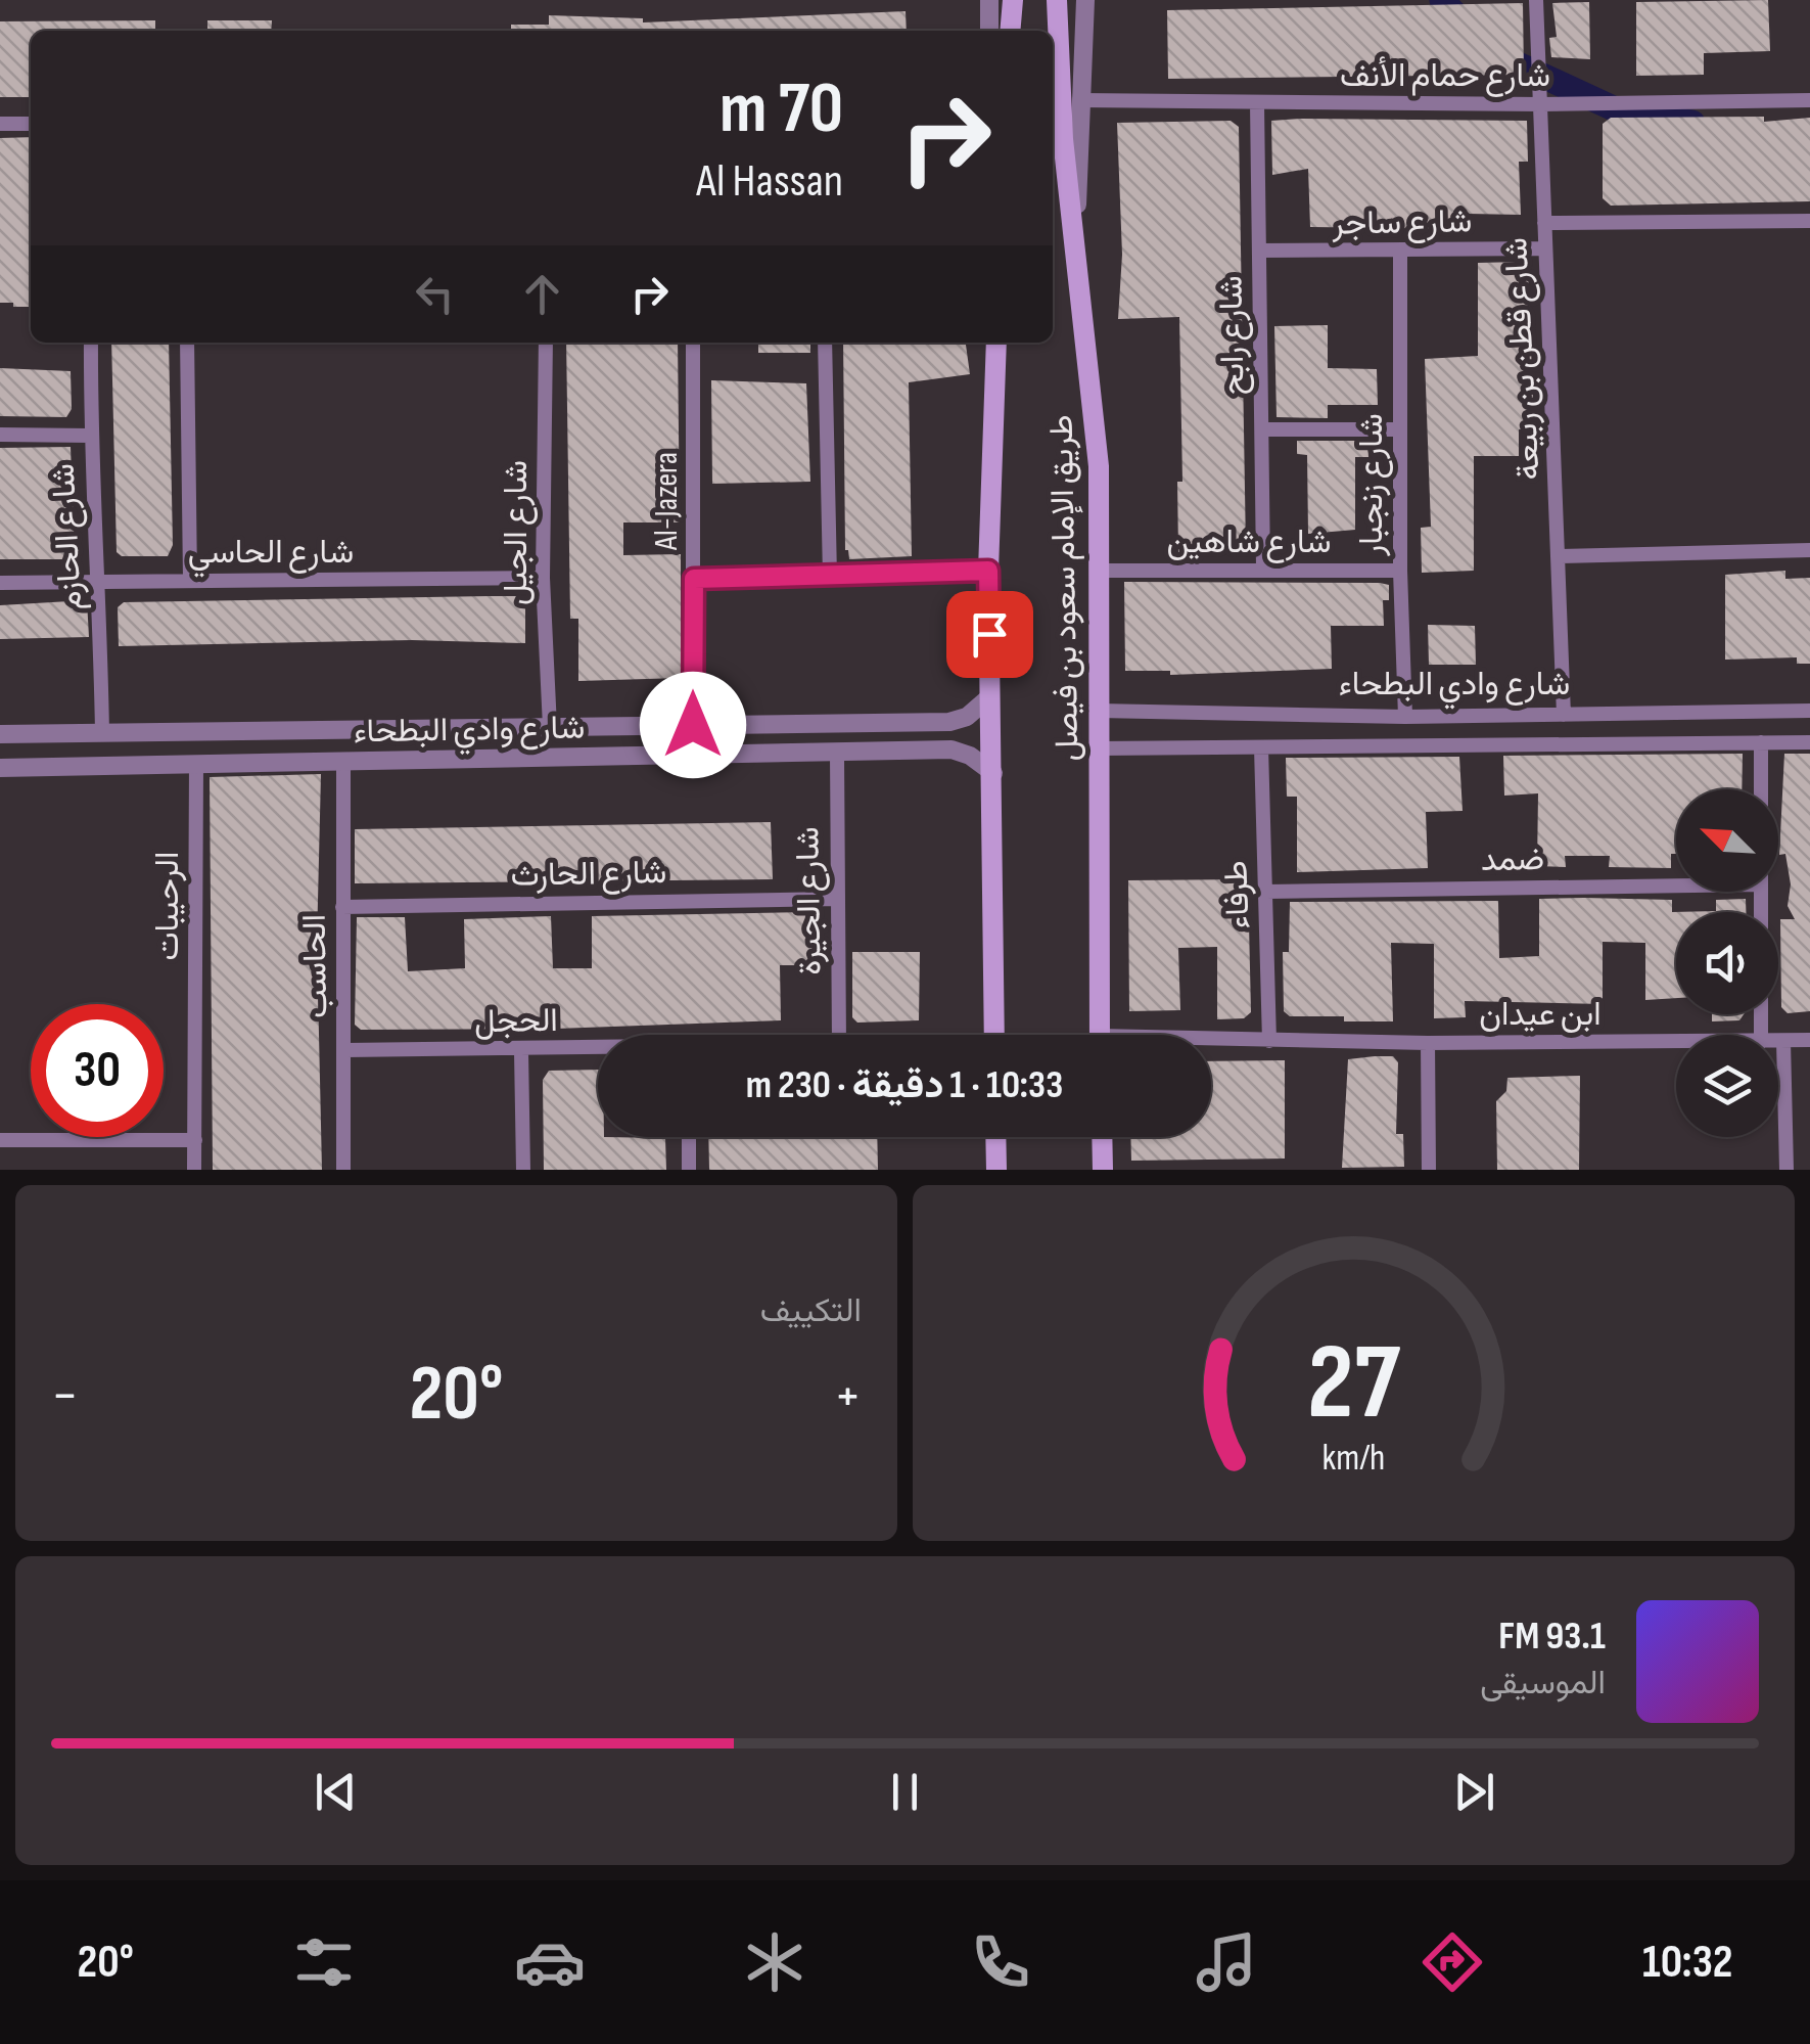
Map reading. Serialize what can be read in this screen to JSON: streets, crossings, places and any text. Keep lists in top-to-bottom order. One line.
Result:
{"streets":{"main road":["طريق الإمام سعود بن فيصل"],"street":["شارع حمام الأنف","شارع ساجر","شارع رابح","شارع قطن بن ربيعة","شارع زنجبار","Al-Jazera","شارع الجيل","شارع الحازم","شارع شاهين","شارع الحاسي","شارع وادي البطحاء","ضمد","شارع الحارث","طرفاء","شارع الجيرة","الرحيبات","الحاسب","ابن عيدان","الحجل"]},"crossings":[["شارع حمام الأنف","شارع رابح"],["شارع حمام الأنف","شارع قطن بن ربيعة"],["شارع ساجر","شارع رابح"],["شارع ساجر","شارع قطن بن ربيعة"],["شارع ساجر","شارع زنجبار"],["شارع رابح","شارع شاهين"],["شارع قطن بن ربيعة","شارع وادي البطحاء"],["شارع زنجبار","شارع شاهين"],["شارع زنجبار","شارع وادي البطحاء"],["Al-Jazera","شارع وادي البطحاء"],["شارع الجيل","شارع الحاسي"],["شارع الجيل","شارع وادي البطحاء"],["شارع الحازم","شارع الحاسي"],["شارع الحازم","شارع وادي البطحاء"],["شارع شاهين","طريق الإمام سعود بن فيصل"],["طريق الإمام سعود بن فيصل","شارع وادي البطحاء"],["شارع وادي البطحاء","طرفاء"],["شارع وادي البطحاء","شارع الجيرة"],["شارع وادي البطحاء","الرحيبات"],["شارع وادي البطحاء","الحاسب"],["ضمد","طرفاء"],["شارع الحارث","شارع الجيرة"],["شارع الحارث","الحاسب"],["طرفاء","ابن عيدان"],["الحاسب","الحجل"]],"north":"top left","page":{"turn":["70 m","Al Hassan"],"limit":"30","trip":"10:33 · 1 دقيقة · 230 m","tile":"التكييف","heat":["−","20°","+"],"song":["93.1 FM","الموسيقى"],"tabs":["10:32","20°"],"gauge":["27","km/h"]}}
